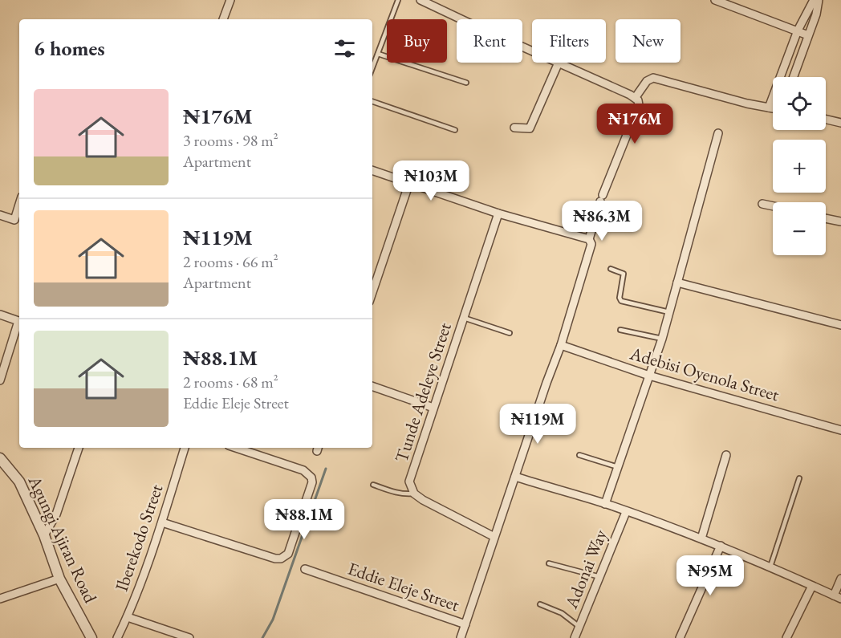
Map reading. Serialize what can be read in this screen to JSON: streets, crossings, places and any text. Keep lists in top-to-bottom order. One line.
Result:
{"streets":{"street":["Adebisi Oyenola Street","Tunde Adeleye Street","Iberekodo Street","Agungi Ajiran Road","Adonai Way","Eddie Eleje Street"]},"page":{"chip":["Buy","Rent","Filters","New"],"heading":"6 homes","map_buttons":["+","−"],"list":[{"name":"₦176M","note":"3 rooms · 98 m² · Apartment"},{"name":"₦119M","note":"2 rooms · 66 m² · Apartment"},{"name":"₦88.1M","note":"2 rooms · 68 m² · Eddie Eleje Street"}],"price":["₦176M","₦103M","₦86.3M","₦119M","₦88.1M","₦95M"]}}
